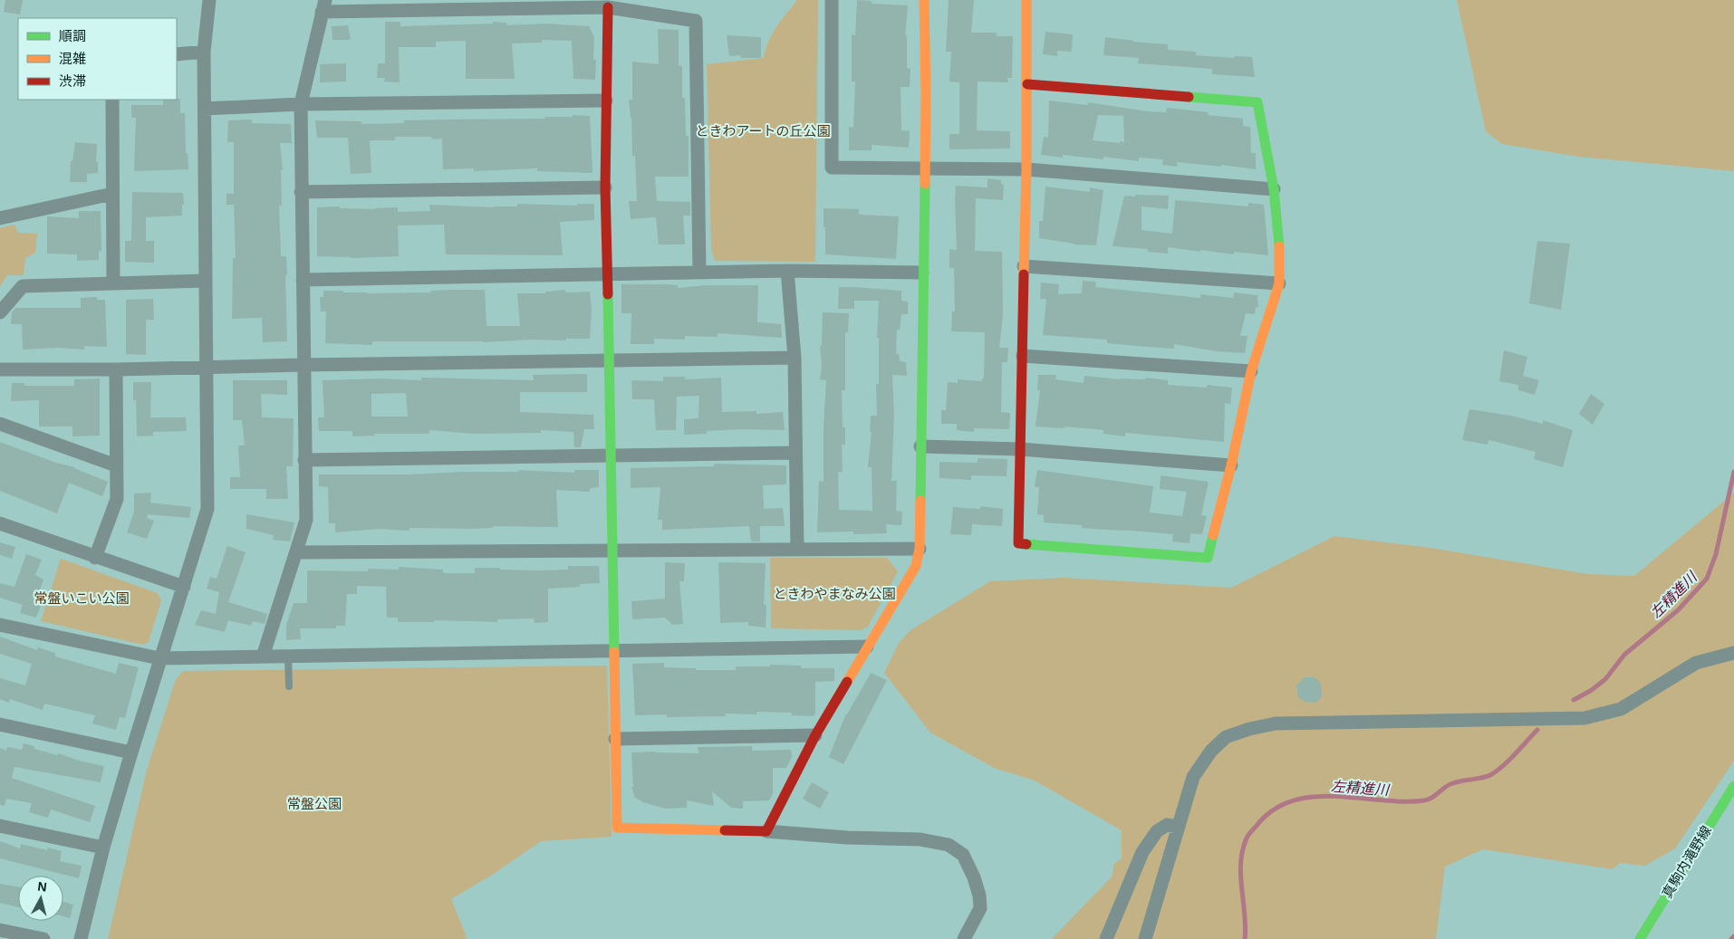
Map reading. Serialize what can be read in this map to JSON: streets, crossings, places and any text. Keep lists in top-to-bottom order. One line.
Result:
{"streets":{"street":["真駒内滝野線"]},"water":["左精進川"],"parks":["ときわアートの丘公園","ときわやまなみ公園","常盤いこい公園","常盤公園"],"legend":["順調","混雑","渋滞"],"north":"top"}
